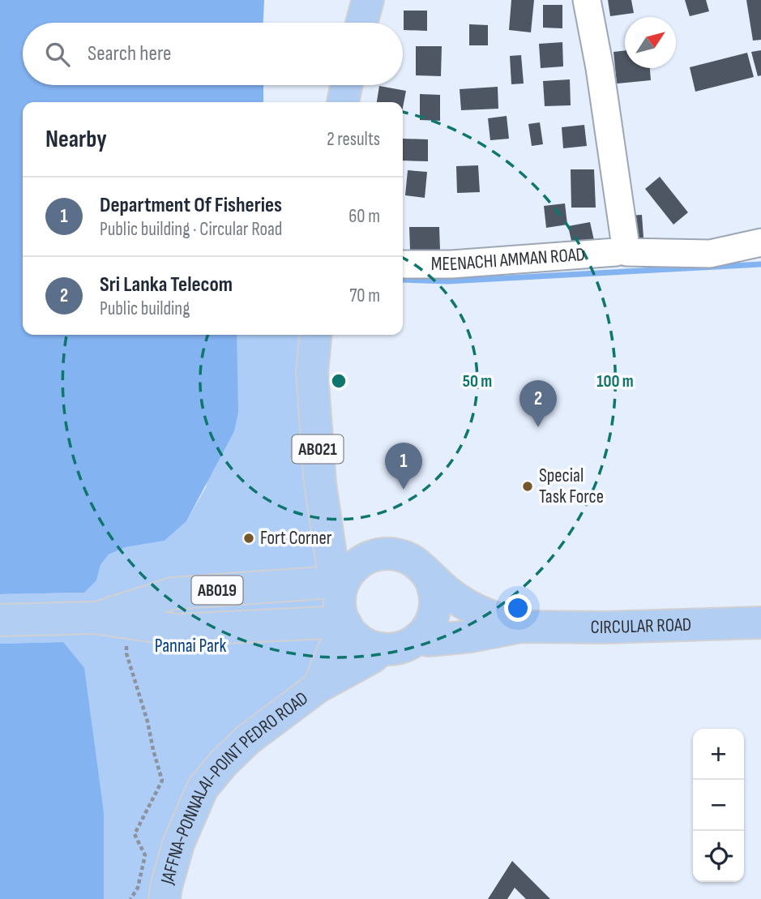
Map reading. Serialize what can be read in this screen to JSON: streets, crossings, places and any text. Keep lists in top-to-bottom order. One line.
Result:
{"streets":{"main road":["AB021","AB019","CIRCULAR ROAD","JAFFNA-PONNALAI-POINT PEDRO ROAD"],"street":["MEENACHI AMMAN ROAD"]},"crossings":[["AB021","AB019"],["AB021","CIRCULAR ROAD"],["AB021","JAFFNA-PONNALAI-POINT PEDRO ROAD"],["AB019","CIRCULAR ROAD"],["AB019","JAFFNA-PONNALAI-POINT PEDRO ROAD"],["CIRCULAR ROAD","JAFFNA-PONNALAI-POINT PEDRO ROAD"]],"parks":["Pannai Park"],"places":["Special Task Force","Fort Corner"],"north":"top right","page":{"search":"Search here","heading":["Nearby","2 results"],"list":[{"mark":"1","name":"Department Of Fisheries","note":"Public building · Circular Road","value":"60 m"},{"mark":"2","name":"Sri Lanka Telecom","note":"Public building","value":"70 m"}],"pins":["2","1"],"map_buttons":["+","−"]},"rings":["50 m","100 m"]}
